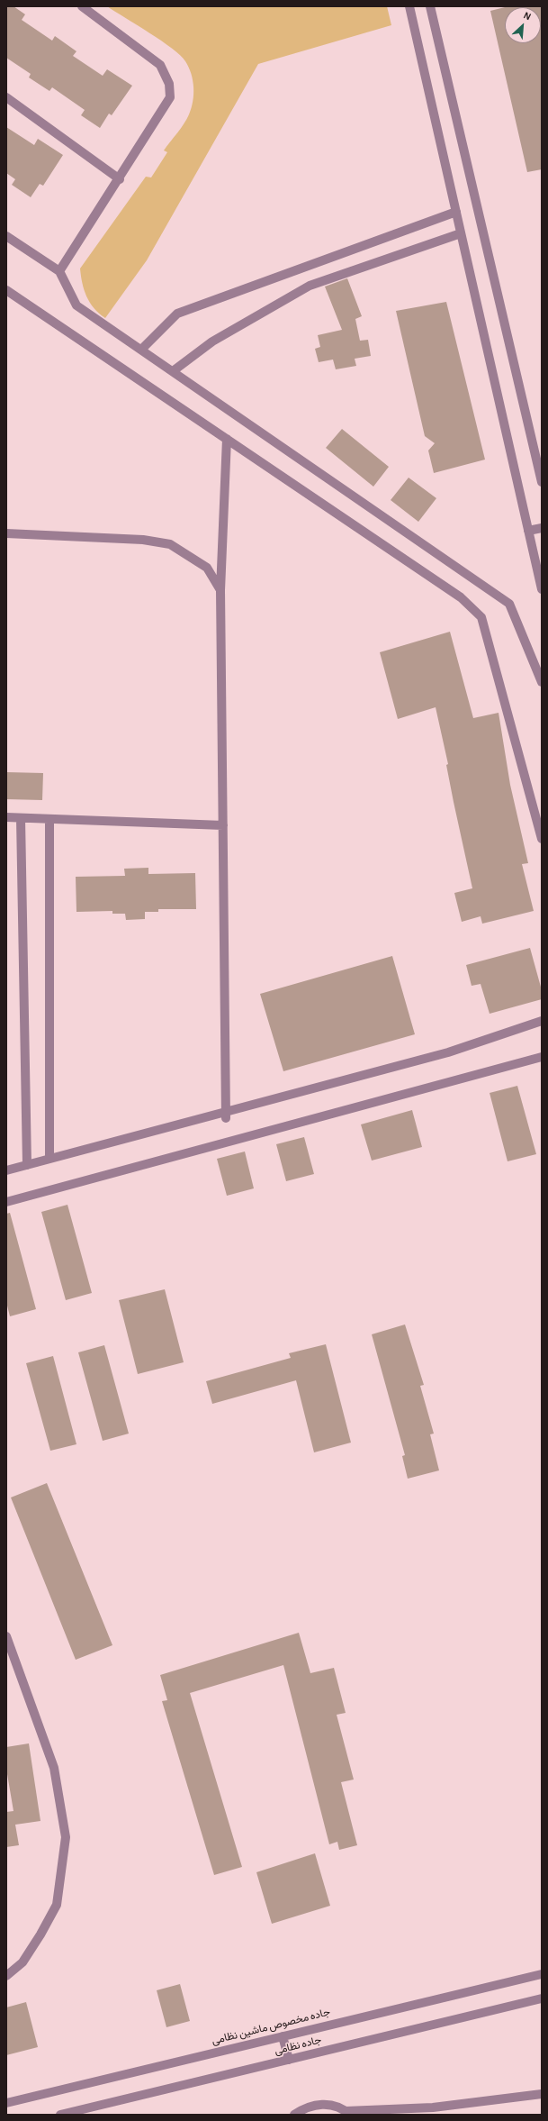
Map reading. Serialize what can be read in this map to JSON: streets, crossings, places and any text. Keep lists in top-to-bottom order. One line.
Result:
{"streets":{"street":["جاده مخصوص ماشین نظامی","جاده نظامی"]},"north":"top right"}
